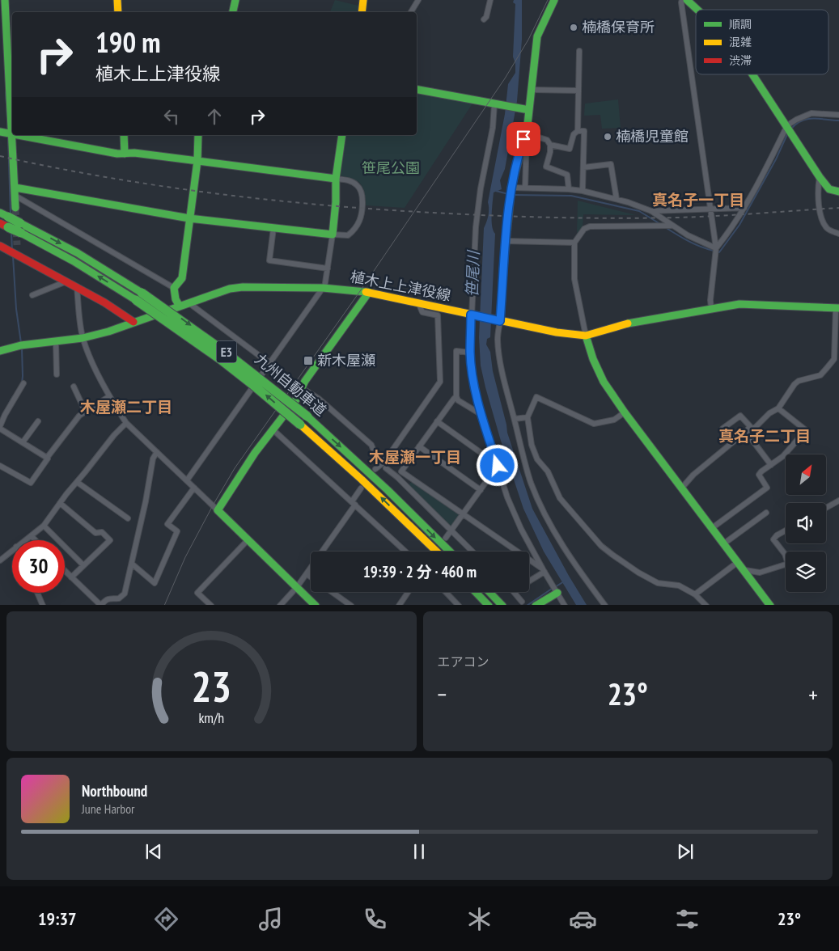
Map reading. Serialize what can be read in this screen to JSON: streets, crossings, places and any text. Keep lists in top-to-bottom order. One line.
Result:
{"streets":{"main road":["植木上上津役線","E3","九州自動車道"]},"districts":["真名子一丁目","木屋瀬二丁目","真名子二丁目","木屋瀬一丁目"],"water":["笹尾川"],"parks":["笹尾公園"],"places":{"other":["楠橋保育所","楠橋児童館"],"transit":["新木屋瀬"]},"legend":["順調","混雑","渋滞"],"north":"top right","page":{"turn":["190 m","植木上上津役線"],"limit":"30","trip":"19:39 · 2 分 · 460 m","tile":"エアコン","heat":["−","23°","+"],"song":["Northbound","June Harbor"],"tabs":["19:37","23°"],"gauge":["23","km/h"]}}
